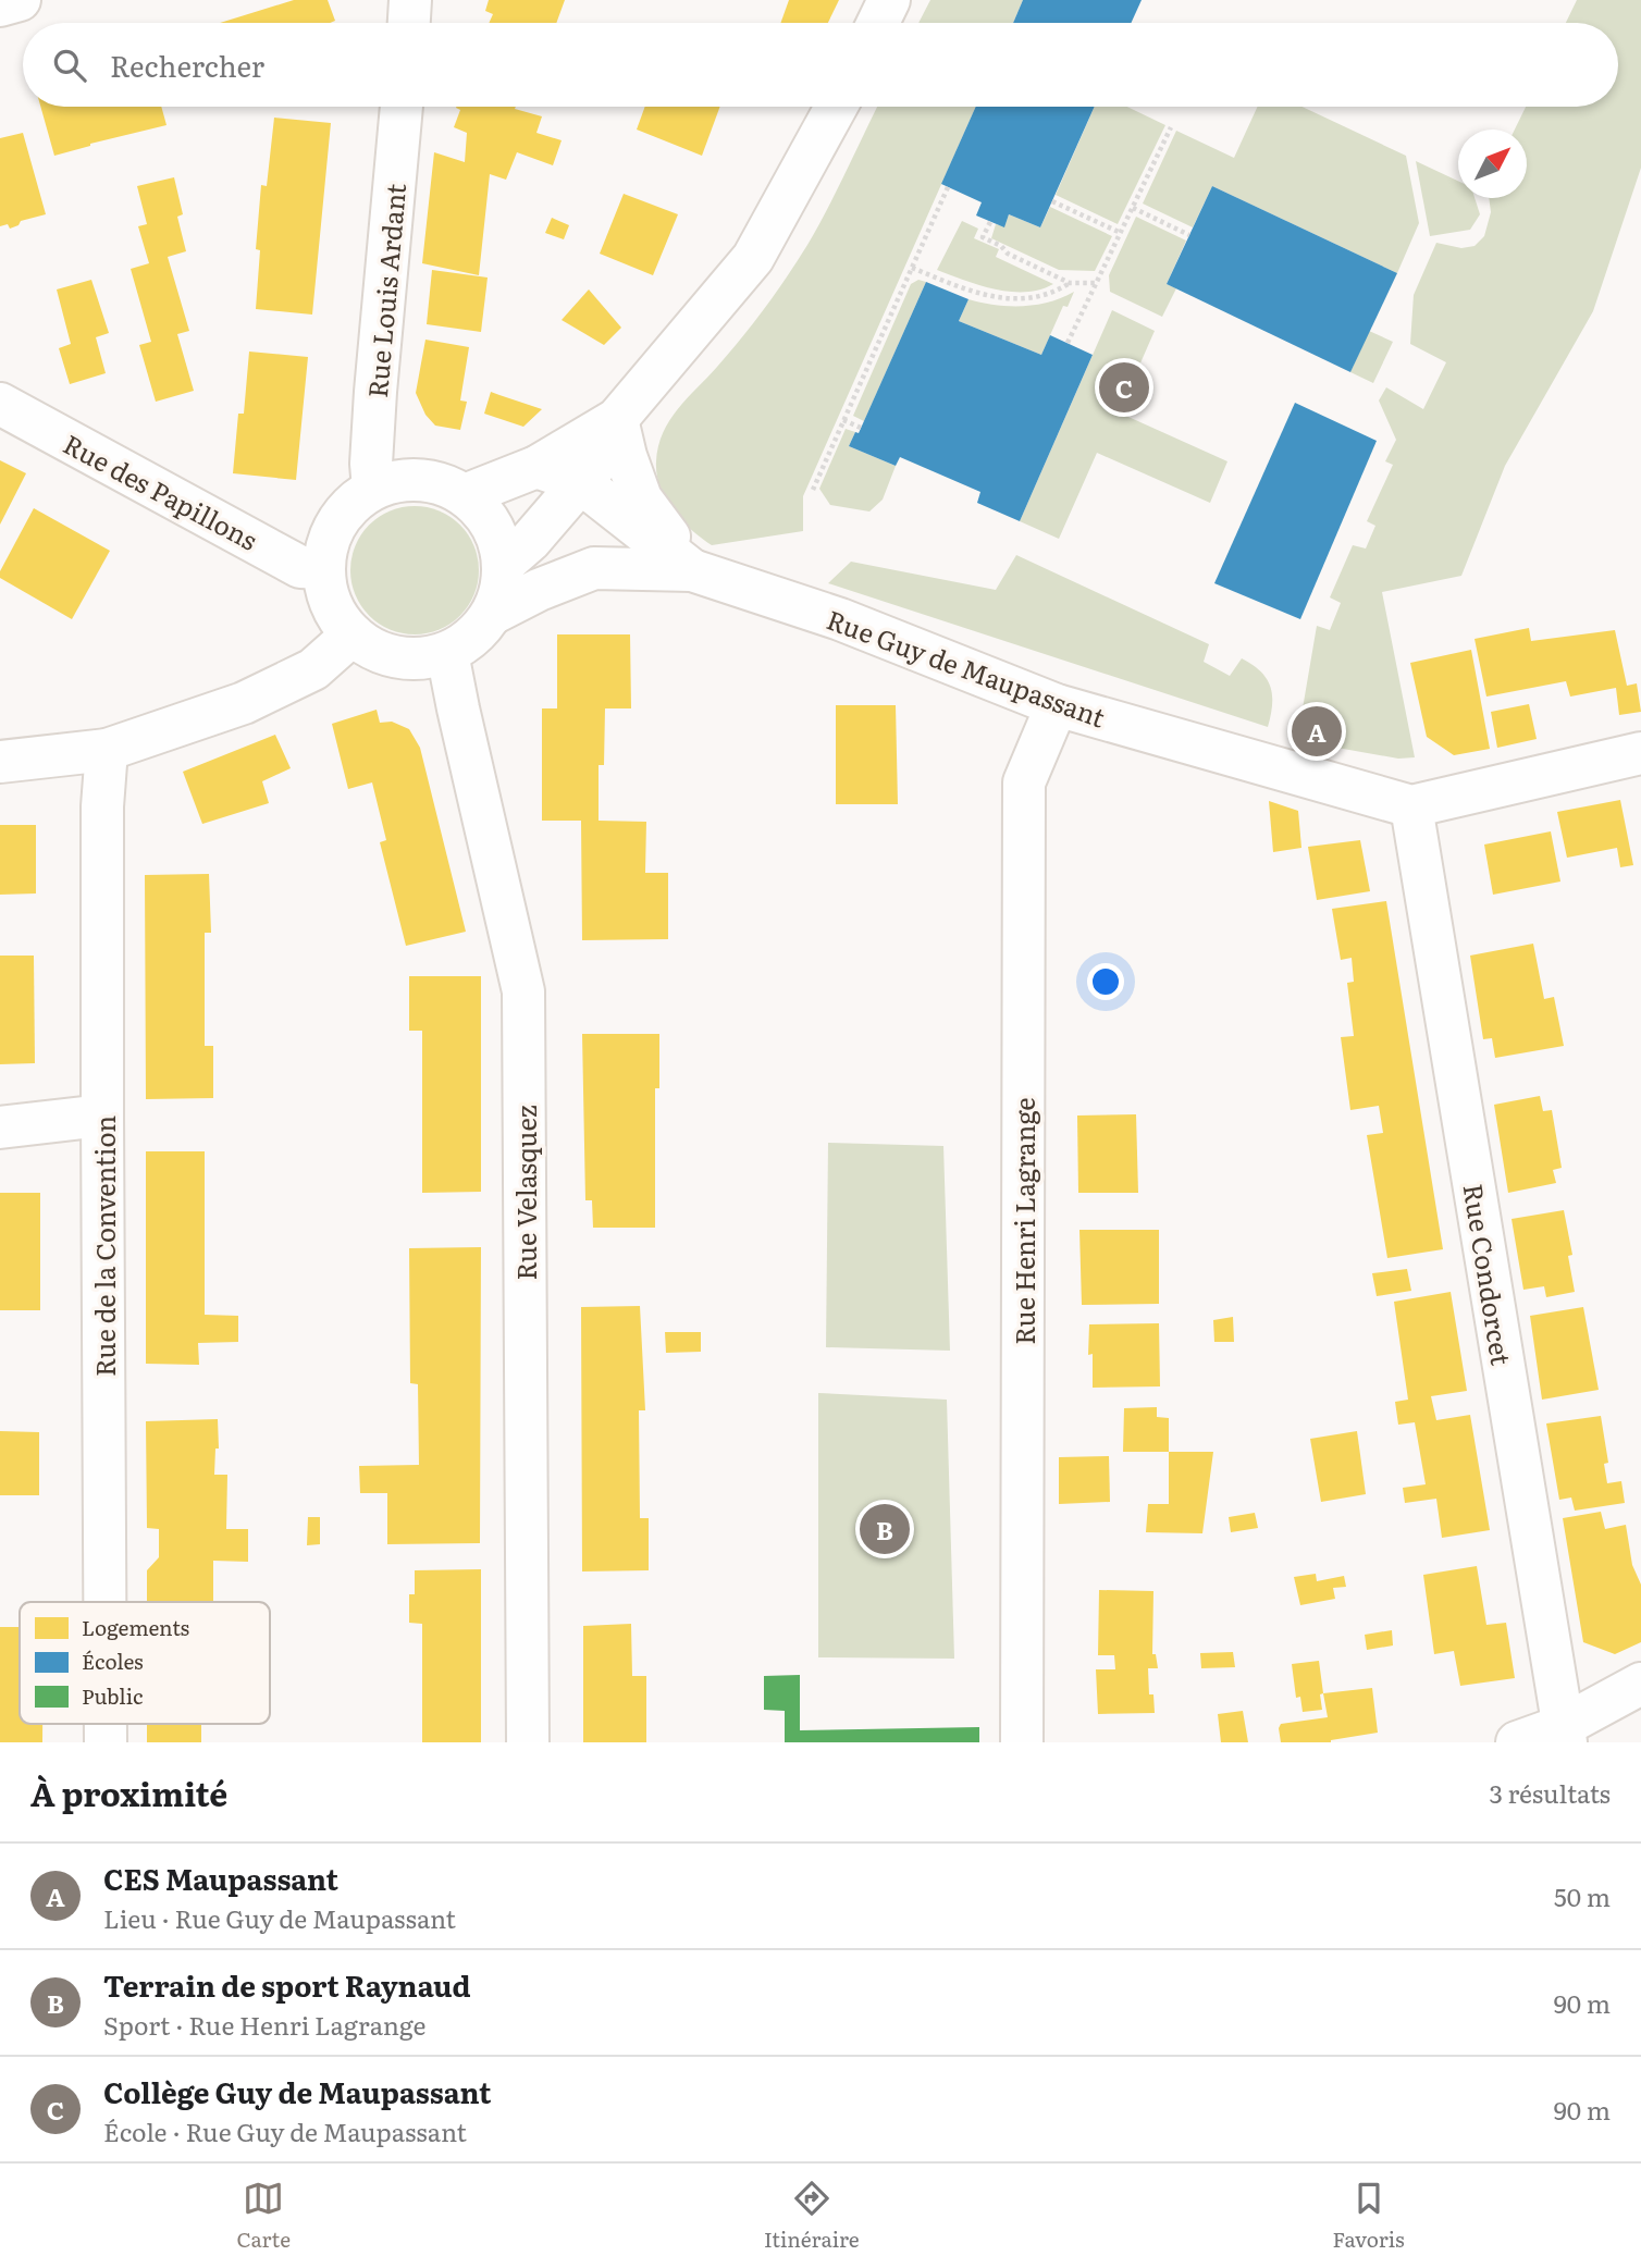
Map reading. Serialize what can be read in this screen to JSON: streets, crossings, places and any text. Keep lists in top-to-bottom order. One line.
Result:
{"streets":{"street":["Rue Louis Ardant","Rue des Papillons","Rue Guy de Maupassant","Rue Velasquez","Rue Henri Lagrange","Rue de la Convention","Rue Condorcet"]},"crossings":[["Rue Louis Ardant","Rue des Papillons"],["Rue Louis Ardant","Rue Guy de Maupassant"],["Rue Louis Ardant","Rue Velasquez"],["Rue des Papillons","Rue Guy de Maupassant"],["Rue des Papillons","Rue Velasquez"],["Rue Guy de Maupassant","Rue Velasquez"],["Rue Guy de Maupassant","Rue Henri Lagrange"],["Rue Guy de Maupassant","Rue Condorcet"]],"legend":["Logements","Écoles","Public"],"north":"top right","page":{"search":"Rechercher","pins":["C","A","B"],"heading":["À proximité","3 résultats"],"list":[{"mark":"A","name":"CES Maupassant","note":"Lieu · Rue Guy de Maupassant","value":"50 m"},{"mark":"B","name":"Terrain de sport Raynaud","note":"Sport · Rue Henri Lagrange","value":"90 m"},{"mark":"C","name":"Collège Guy de Maupassant","note":"École · Rue Guy de Maupassant","value":"90 m"}],"nav":["Carte","Itinéraire","Favoris"]}}
